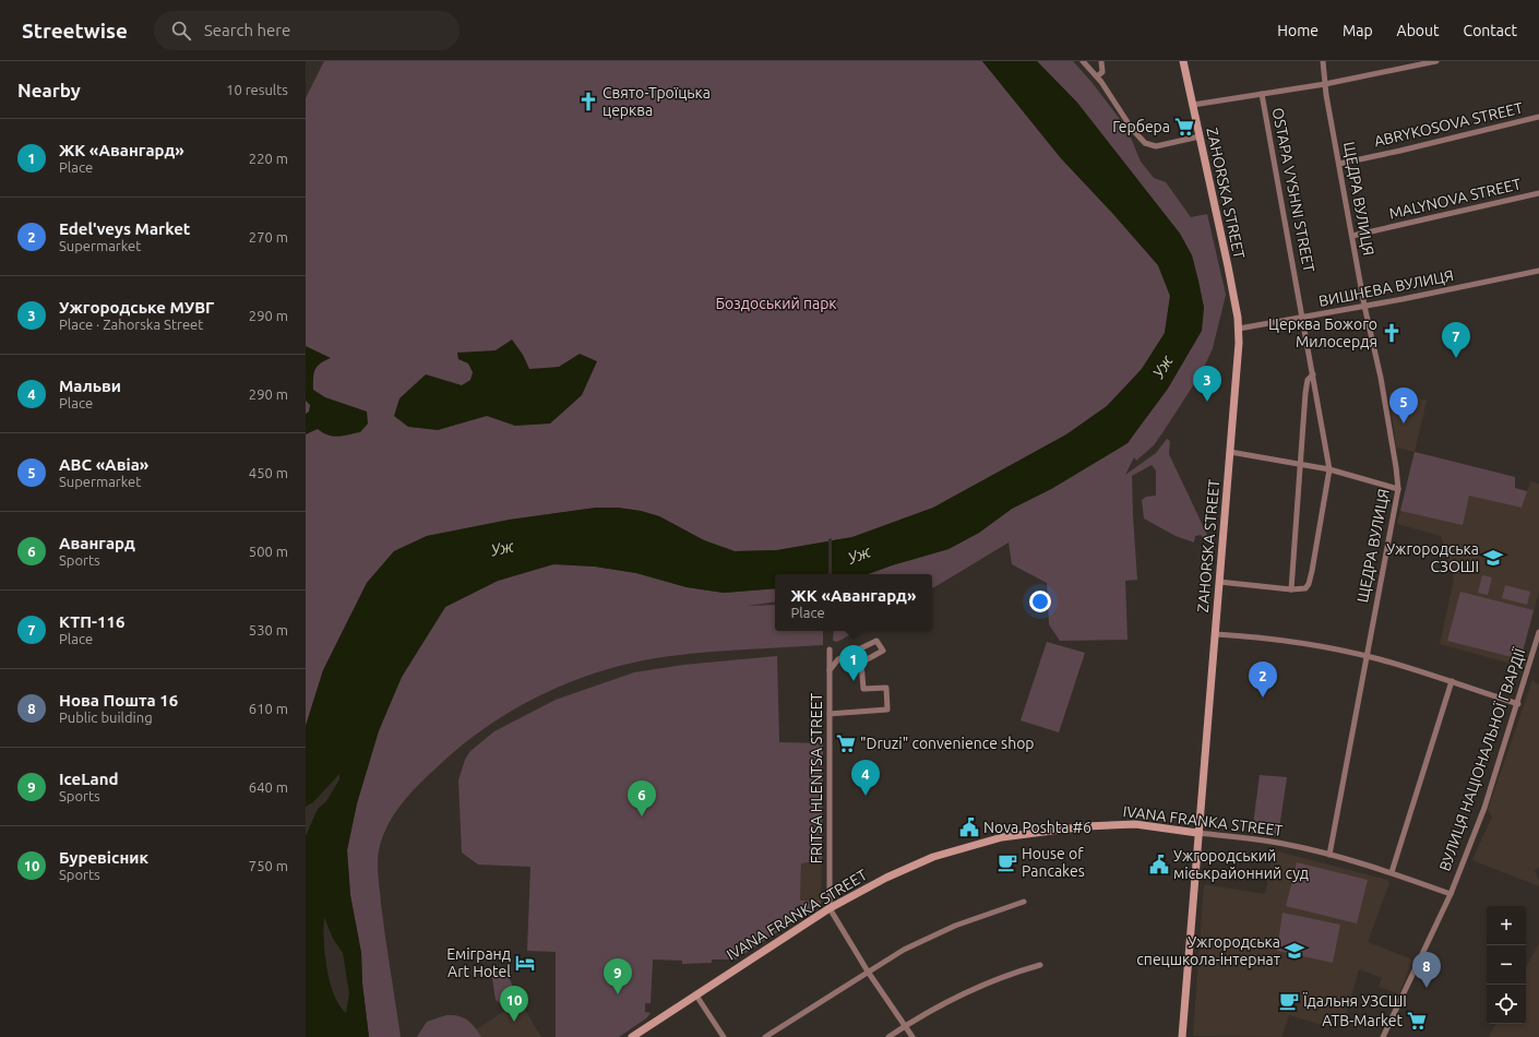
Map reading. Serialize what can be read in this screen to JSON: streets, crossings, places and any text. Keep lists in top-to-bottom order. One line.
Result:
{"streets":{"street":["ABRYKOSOVA STREET","OSTAPA VYSHNI STREET","ZAHORSKA STREET","ЩЕДРА ВУЛИЦЯ","MALYNOVA STREET","ВИШНЕВА ВУЛИЦЯ","ВУЛИЦЯ НАЦІОНАЛЬНОЇ ГВАРДІЇ","FRITSA HLENTSA STREET","IVANA FRANKA STREET"]},"crossings":[["ABRYKOSOVA STREET","ЩЕДРА ВУЛИЦЯ"],["OSTAPA VYSHNI STREET","ВИШНЕВА ВУЛИЦЯ"],["ZAHORSKA STREET","ВИШНЕВА ВУЛИЦЯ"],["ZAHORSKA STREET","IVANA FRANKA STREET"],["ЩЕДРА ВУЛИЦЯ","MALYNOVA STREET"],["ЩЕДРА ВУЛИЦЯ","ВИШНЕВА ВУЛИЦЯ"],["ЩЕДРА ВУЛИЦЯ","IVANA FRANKA STREET"],["ВУЛИЦЯ НАЦІОНАЛЬНОЇ ГВАРДІЇ","IVANA FRANKA STREET"],["FRITSA HLENTSA STREET","IVANA FRANKA STREET"]],"water":["Уж"],"parks":["Боздоський парк"],"places":{"church":["Свято-Троїцька церква","Церква Божого Милосердя"],"supermarket":["Гербера","\"Druzi\" convenience shop","ATB-Market"],"school or university":["Ужгородська СЗОШІ","Ужгородська спецшкола-інтернат"],"public building":["Nova Poshta #6","Ужгородський міськрайонний суд"],"cafe":["House of Pancakes","Їдальня УЗСШІ"],"hotel":["Емігранд Art Hotel"]},"page":{"header":"Streetwise","search":"Search here","nav":["Home","Map","About","Contact"],"heading":["Nearby","10 results"],"list":[{"mark":"1","name":"ЖК «Авангард»","note":"Place","value":"220 m"},{"mark":"2","name":"Edelʹveys Market","note":"Supermarket","value":"270 m"},{"mark":"3","name":"Ужгородське МУВГ","note":"Place · Zahorska Street","value":"290 m"},{"mark":"4","name":"Мальви","note":"Place","value":"290 m"},{"mark":"5","name":"ABC «Авіа»","note":"Supermarket","value":"450 m"},{"mark":"6","name":"Авангард","note":"Sports","value":"500 m"},{"mark":"7","name":"КТП-116","note":"Place","value":"530 m"},{"mark":"8","name":"Нова Пошта 16","note":"Public building","value":"610 m"},{"mark":"9","name":"IceLand","note":"Sports","value":"640 m"},{"mark":"10","name":"Буревісник","note":"Sports","value":"750 m"}],"pins":["7","3","5","1","2","4","6","8","9","10"],"popup":["ЖК «Авангард»","Place"],"map_buttons":["+","−"]}}
